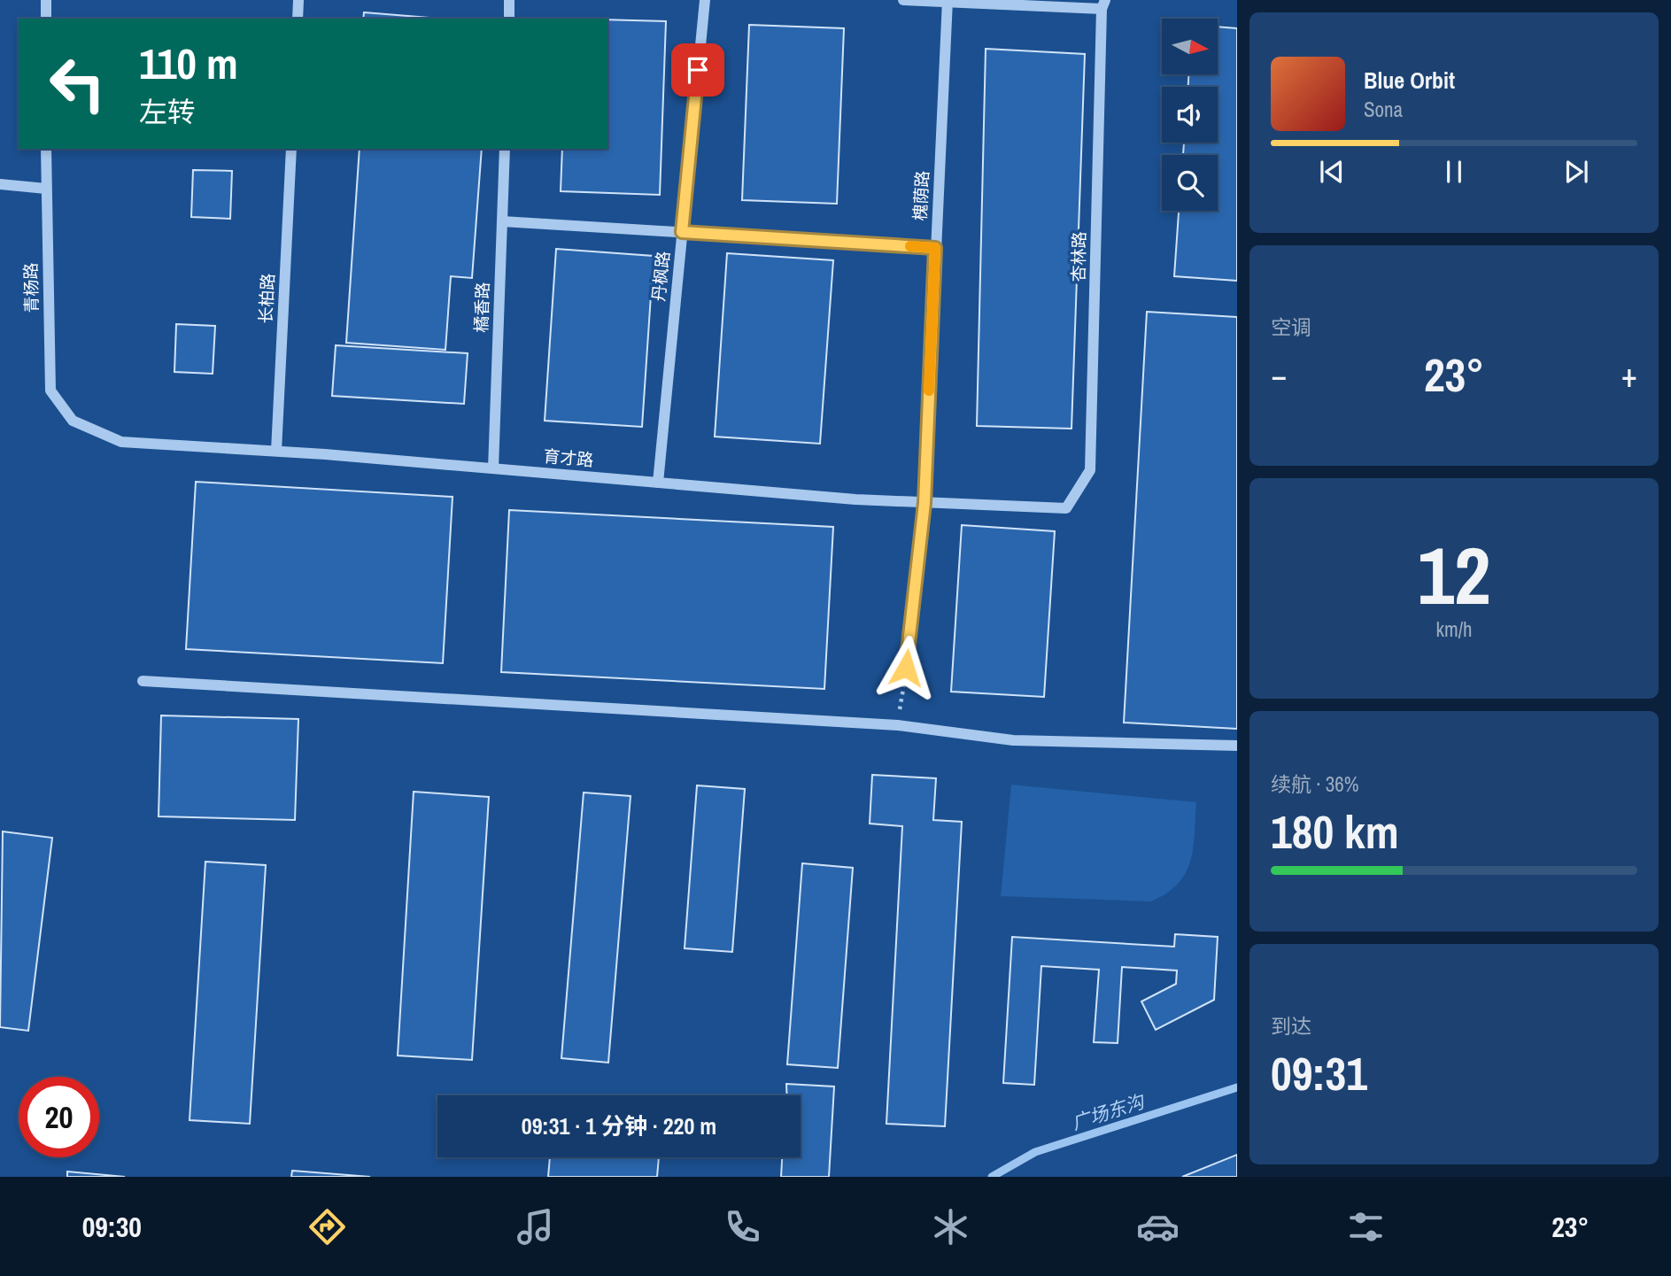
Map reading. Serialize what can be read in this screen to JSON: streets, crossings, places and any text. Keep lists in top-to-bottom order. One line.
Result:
{"streets":{"lane":["槐荫路","杏林路","丹枫路","青杨路","长柏路","橘香路","育才路"]},"crossings":[["槐荫路","育才路"],["杏林路","育才路"],["丹枫路","育才路"],["青杨路","育才路"],["长柏路","育才路"],["橘香路","育才路"]],"water":["广场东沟"],"north":"right","page":{"turn":["110 m","左转"],"song":["Blue Orbit","Sona"],"tile":["空调",["12","km/h"],["续航 · 36%","180 km"],["到达","09:31"]],"heat":["−","23°","+"],"limit":"20","trip":"09:31 · 1 分钟 · 220 m","tabs":["09:30","23°"]}}
